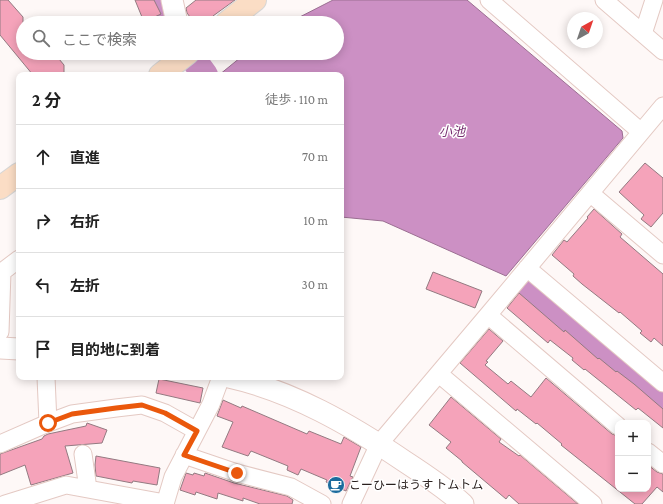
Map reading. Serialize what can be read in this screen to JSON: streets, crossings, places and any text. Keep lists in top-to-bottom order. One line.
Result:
{"water":["小池"],"places":{"cafe":["こーひーはうす トムトム"]},"north":"top right","page":{"search":"ここで検索","heading":["2 分","徒歩 · 110 m"],"list":[["直進","70 m"],["右折","10 m"],["左折","30 m"],"目的地に到着"],"map_buttons":["+","−"]}}
